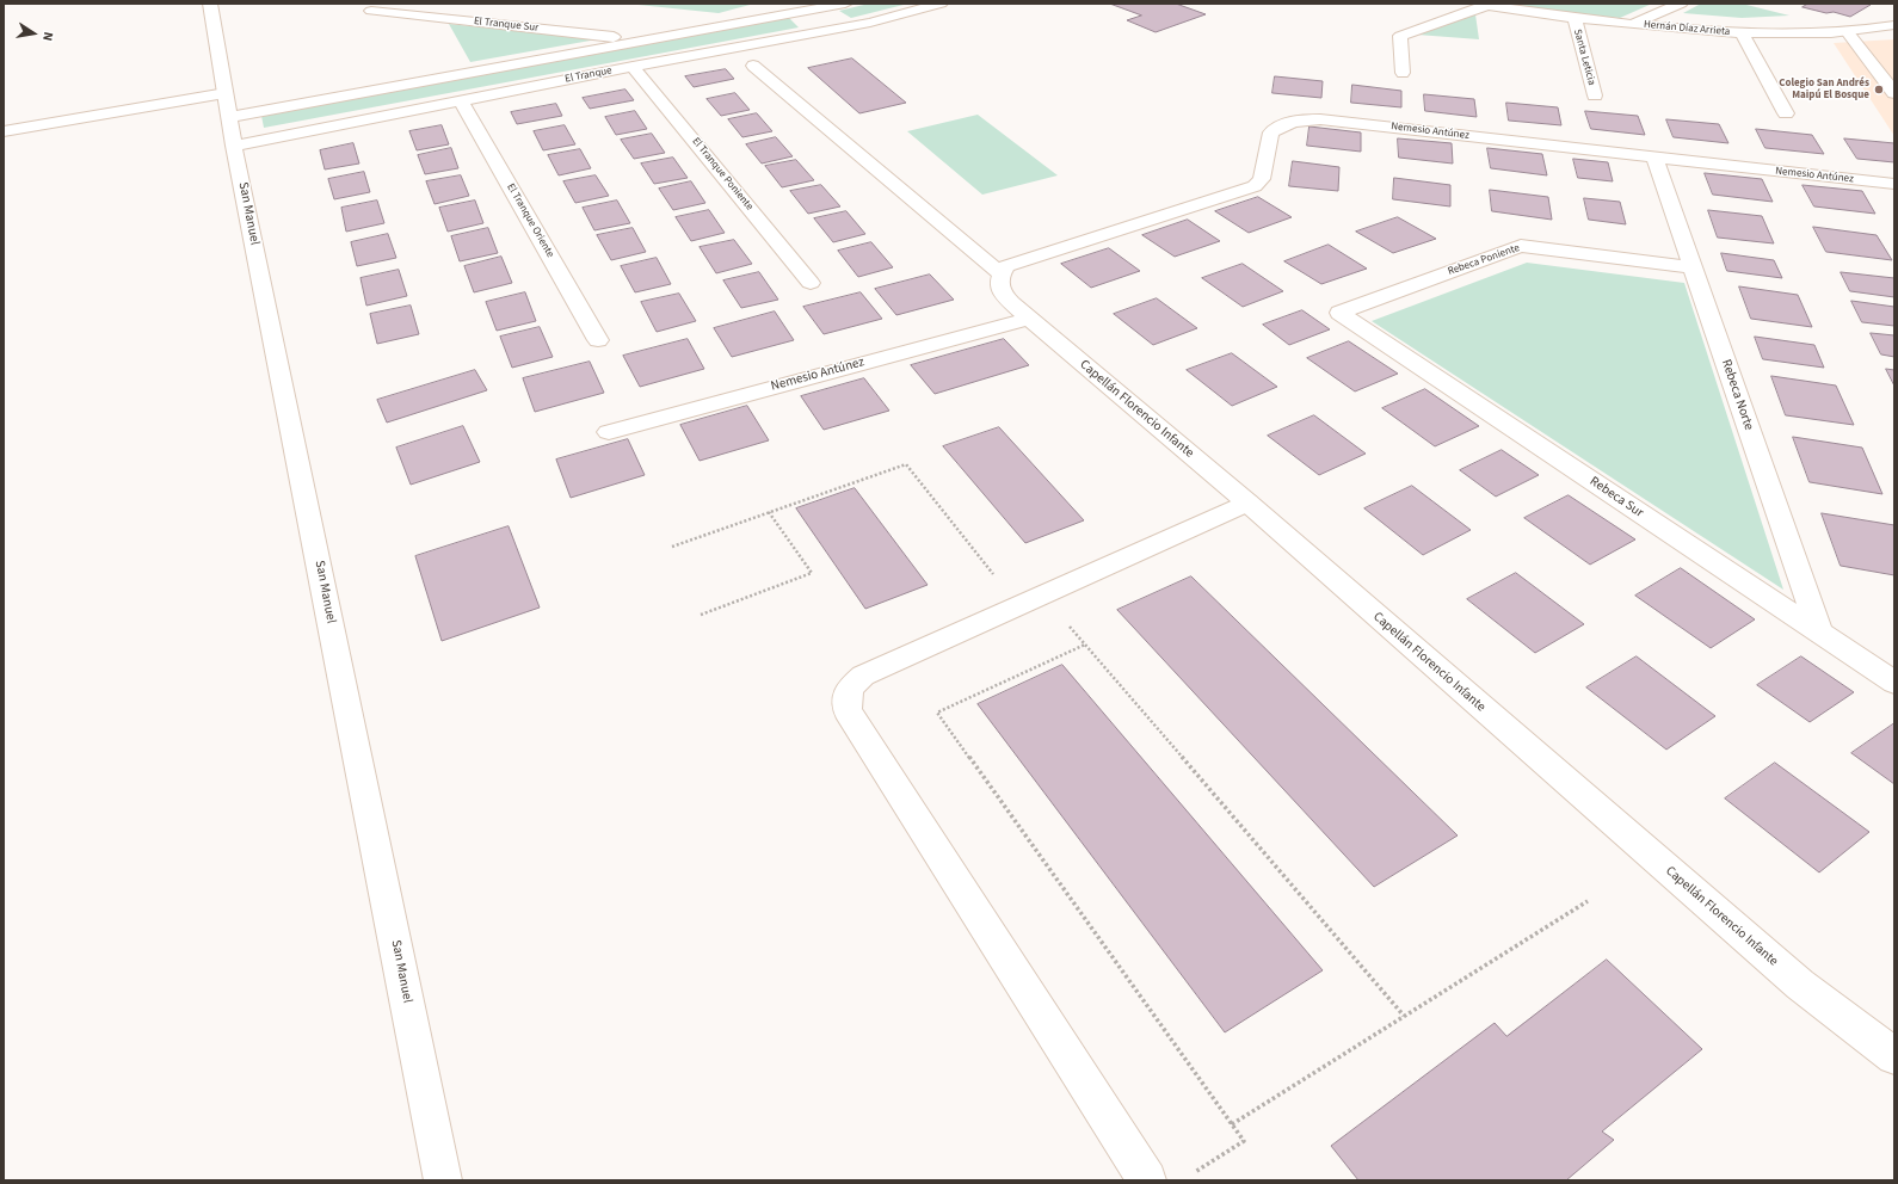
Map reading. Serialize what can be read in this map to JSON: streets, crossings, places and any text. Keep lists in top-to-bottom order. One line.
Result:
{"streets":{"street":["El Tranque Sur","Hernán Díaz Arrieta","Santa Leticia","El Tranque","Nemesio Antúnez","El Tranque Poniente","San Manuel","El Tranque Oriente","Rebeca Poniente","Rebeca Norte","Capellán Florencio Infante","Rebeca Sur"]},"crossings":[["El Tranque Sur","El Tranque"],["Hernán Díaz Arrieta","Santa Leticia"],["El Tranque","El Tranque Poniente"],["El Tranque","San Manuel"],["El Tranque","El Tranque Oriente"],["Nemesio Antúnez","Rebeca Norte"],["Nemesio Antúnez","Capellán Florencio Infante"],["Rebeca Poniente","Rebeca Norte"],["Rebeca Poniente","Rebeca Sur"],["Rebeca Norte","Rebeca Sur"]],"places":["Colegio San Andrés Maipú El Bosque"],"north":"right"}
